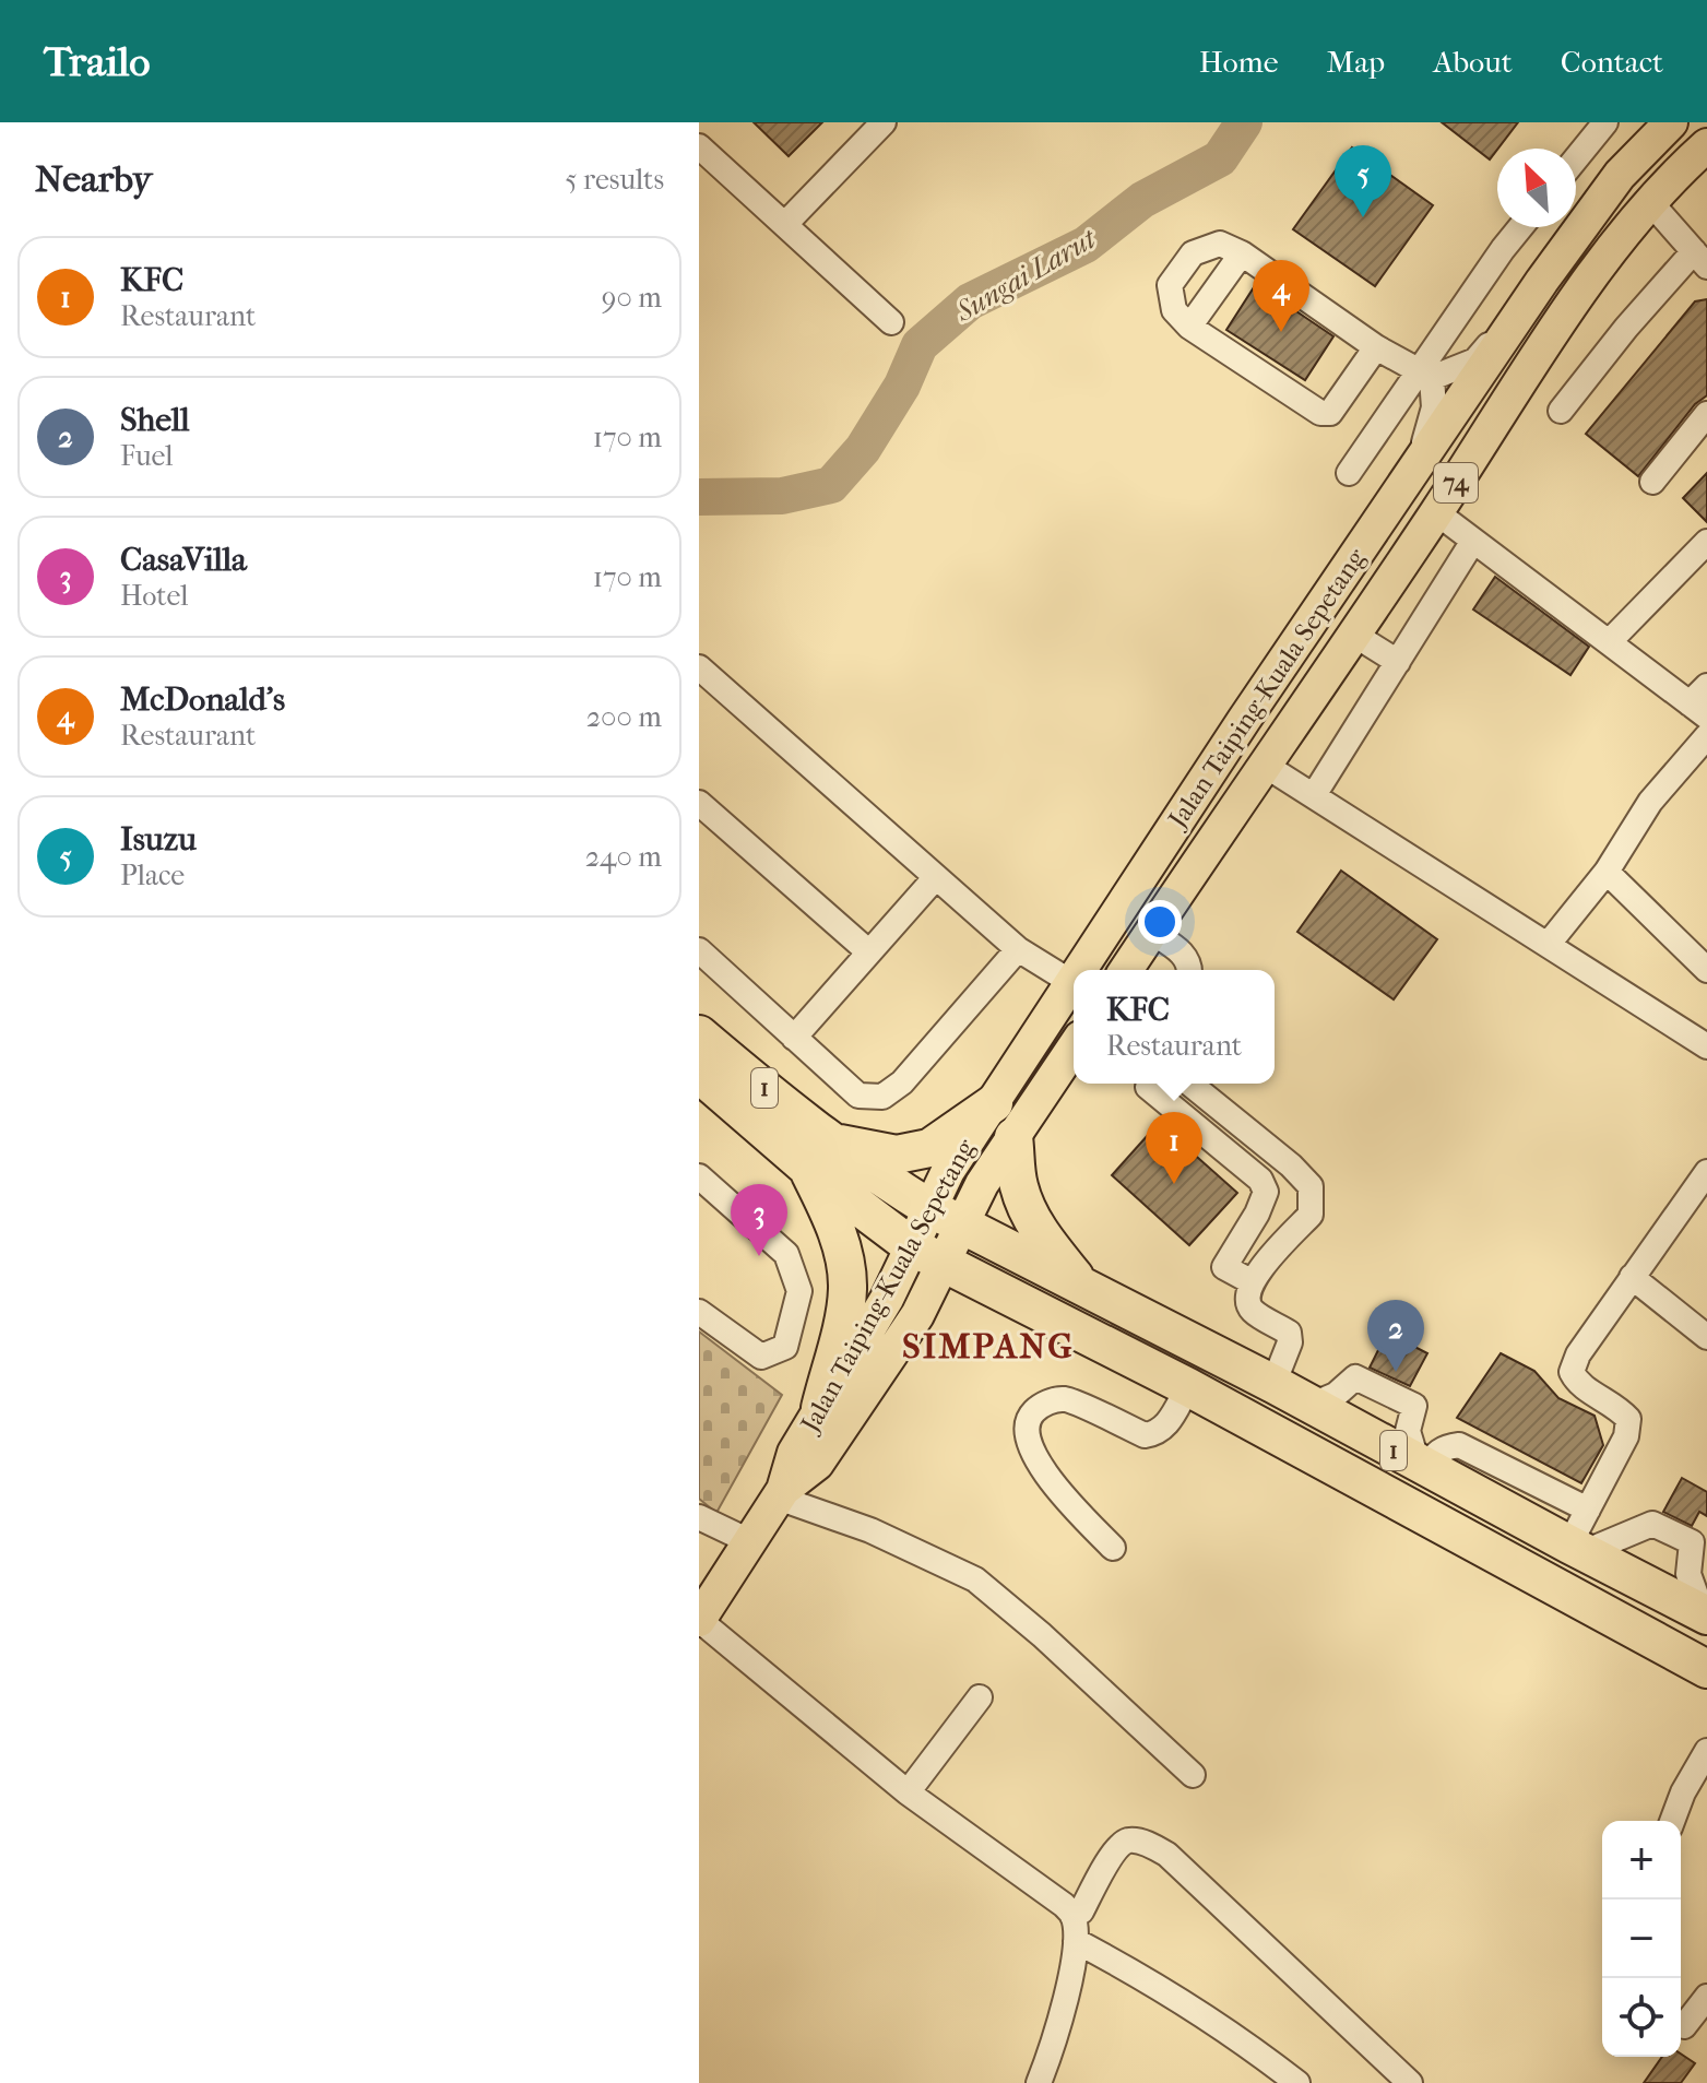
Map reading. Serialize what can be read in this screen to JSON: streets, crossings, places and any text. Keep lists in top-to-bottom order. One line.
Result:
{"streets":{"highway":["1"],"main road":["74","Jalan Taiping-Kuala Sepetang"]},"crossings":[["74","Jalan Taiping-Kuala Sepetang"],["Jalan Taiping-Kuala Sepetang","1"]],"districts":["SIMPANG"],"water":["Sungai Larut"],"north":"top left","page":{"header":"Trailo","nav":["Home","Map","About","Contact"],"heading":["Nearby","5 results"],"pins":["5","4","1","3","2"],"list":[{"mark":"1","name":"KFC","note":"Restaurant","value":"90 m"},{"mark":"2","name":"Shell","note":"Fuel","value":"170 m"},{"mark":"3","name":"CasaVilla","note":"Hotel","value":"170 m"},{"mark":"4","name":"McDonald's","note":"Restaurant","value":"200 m"},{"mark":"5","name":"Isuzu","note":"Place","value":"240 m"}],"popup":["KFC","Restaurant"],"map_buttons":["+","−"]}}
